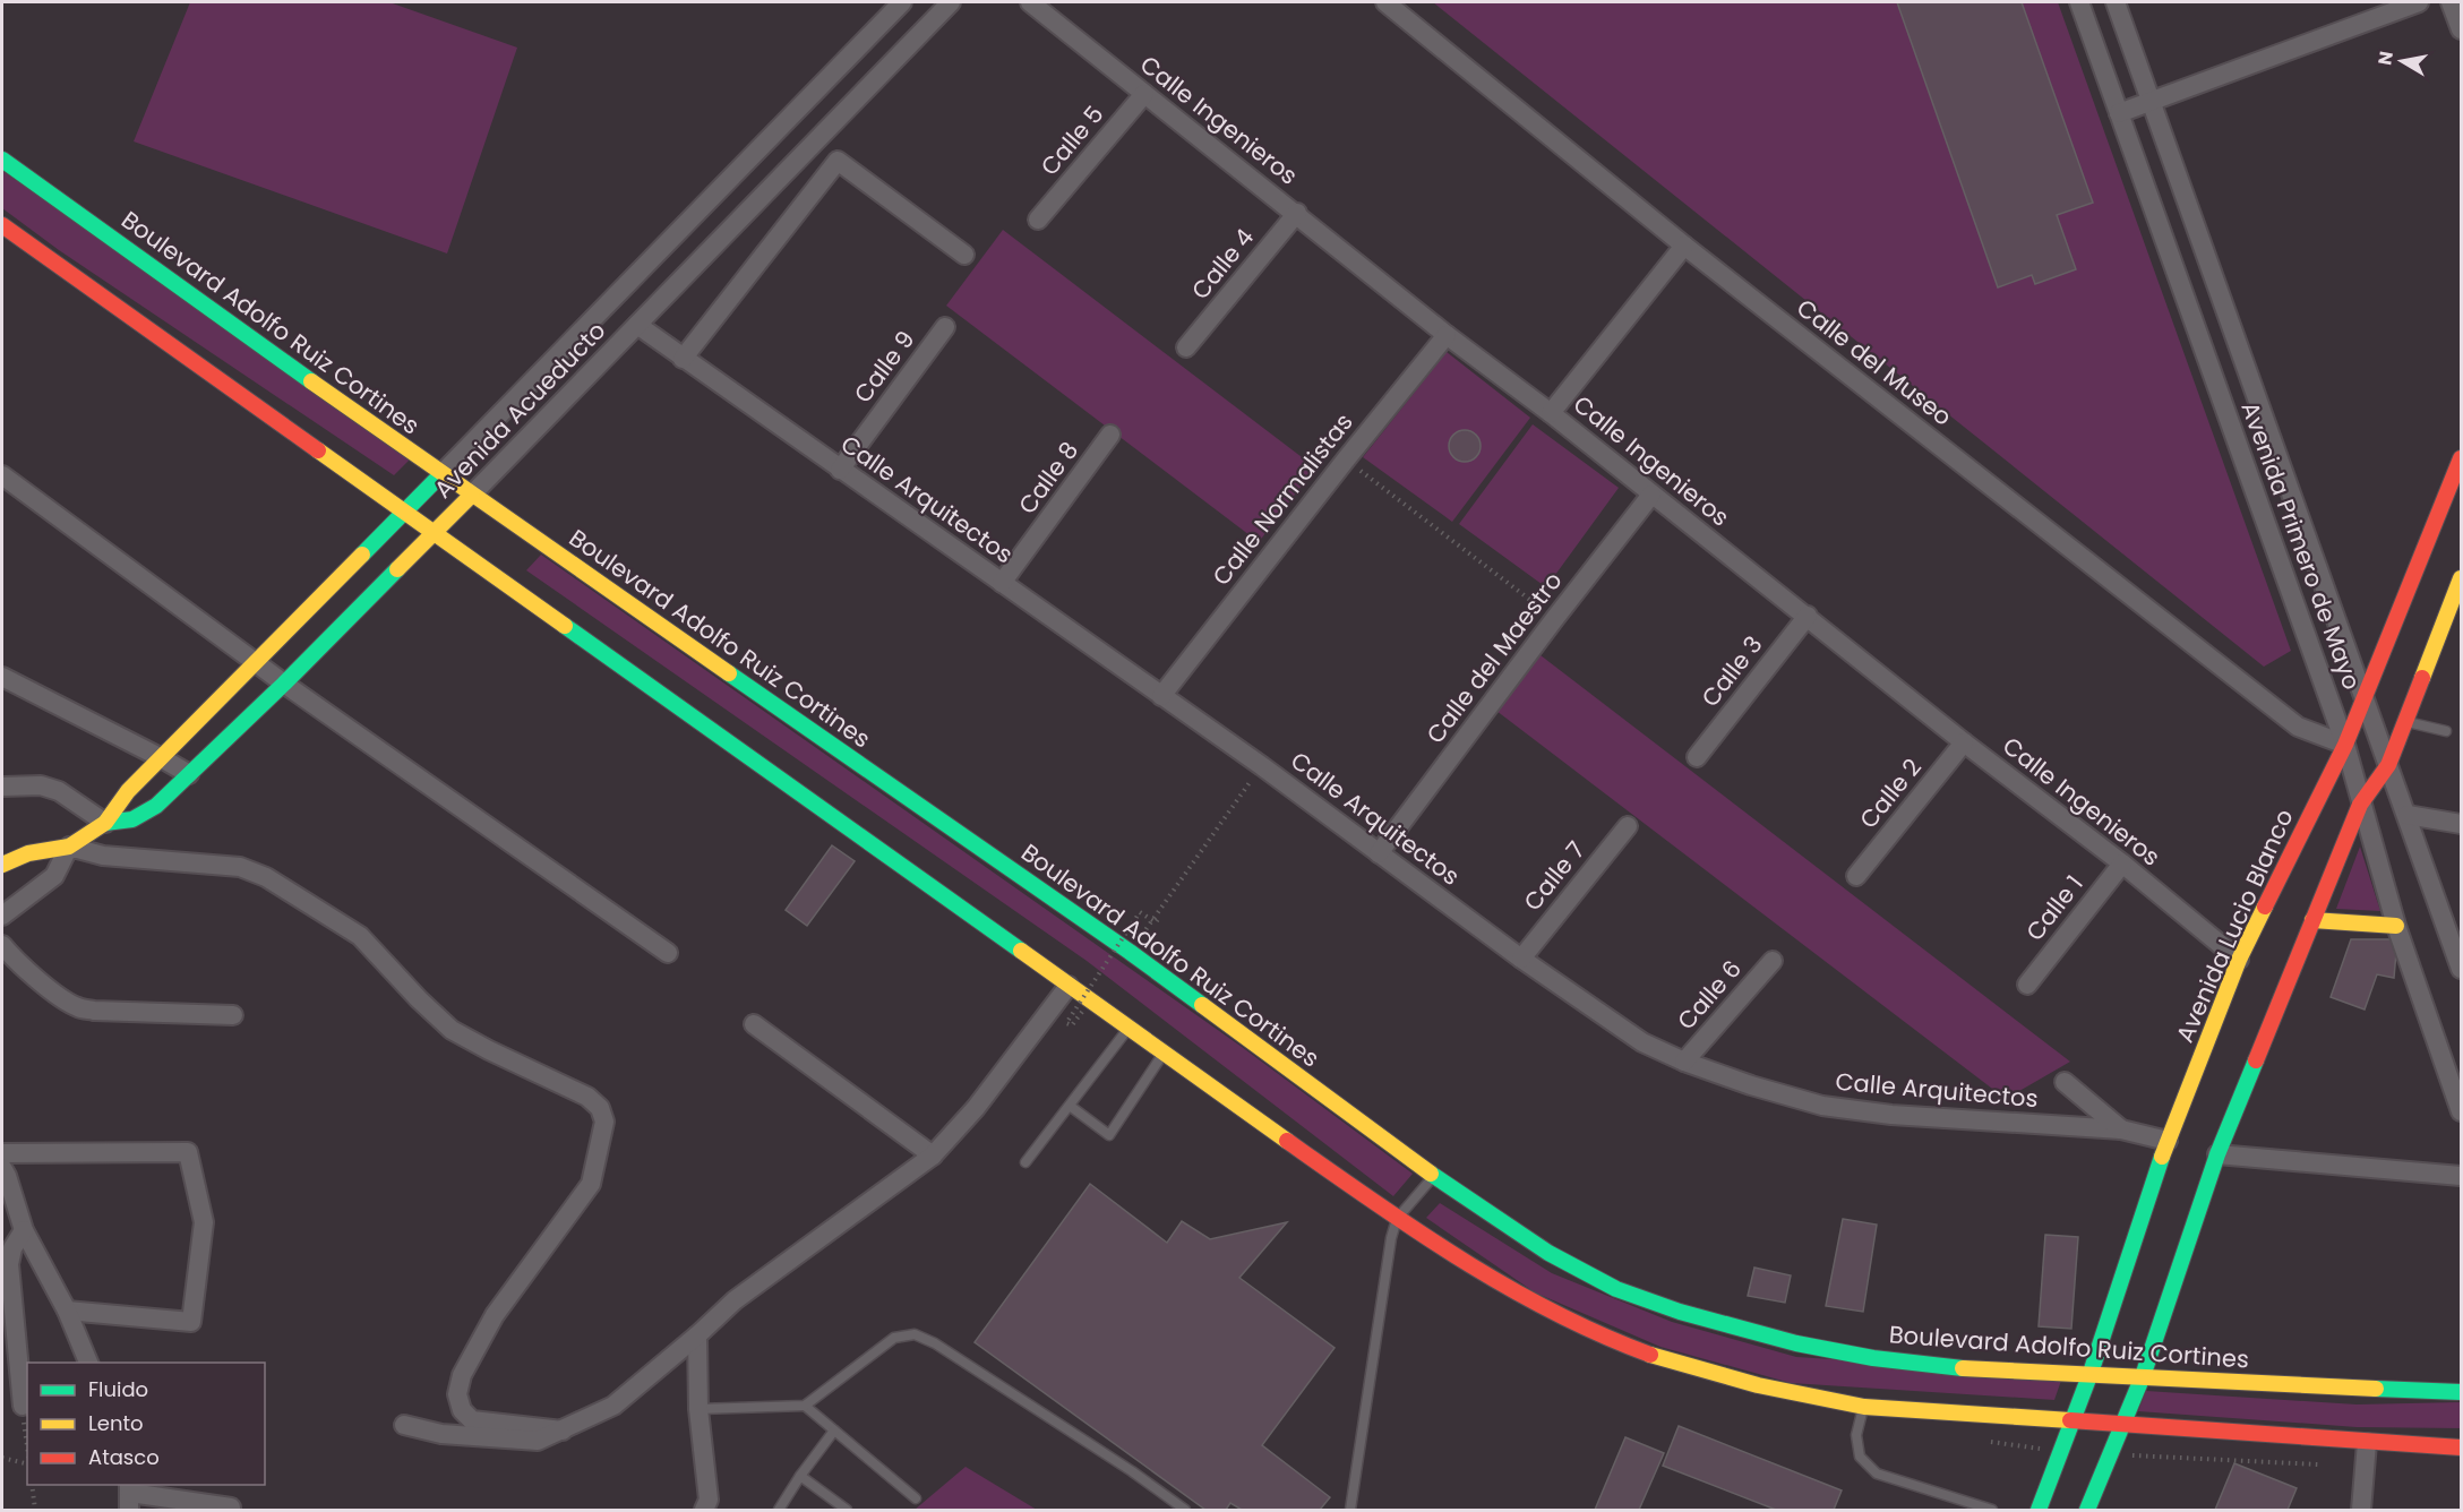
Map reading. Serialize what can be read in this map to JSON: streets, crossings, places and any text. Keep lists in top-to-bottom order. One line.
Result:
{"streets":{"main road":["Boulevard Adolfo Ruiz Cortines","Avenida Acueducto","Avenida Lucio Blanco"],"street":["Calle Ingenieros","Calle 5","Calle 4","Calle del Museo","Calle 9","Calle 8","Calle Arquitectos","Calle Normalistas","Avenida Primero de Mayo","Calle del Maestro","Calle 3","Calle 2","Calle 7","Calle 1","Calle 6"]},"crossings":[["Calle Ingenieros","Calle 5"],["Calle Ingenieros","Calle 4"],["Calle Ingenieros","Calle Normalistas"],["Calle Ingenieros","Calle del Maestro"],["Calle Ingenieros","Calle 3"],["Calle Ingenieros","Calle 2"],["Calle Ingenieros","Calle 1"],["Calle Ingenieros","Avenida Lucio Blanco"],["Boulevard Adolfo Ruiz Cortines","Avenida Acueducto"],["Boulevard Adolfo Ruiz Cortines","Avenida Lucio Blanco"],["Calle del Museo","Avenida Primero de Mayo"],["Calle del Museo","Avenida Lucio Blanco"],["Calle 9","Calle Arquitectos"],["Avenida Acueducto","Calle Arquitectos"],["Calle 8","Calle Arquitectos"],["Calle Arquitectos","Calle Normalistas"],["Calle Arquitectos","Calle del Maestro"],["Calle Arquitectos","Calle 7"],["Calle Arquitectos","Avenida Lucio Blanco"],["Calle Arquitectos","Calle 6"],["Avenida Primero de Mayo","Avenida Lucio Blanco"]],"legend":["Fluido","Lento","Atasco"],"north":"left"}
